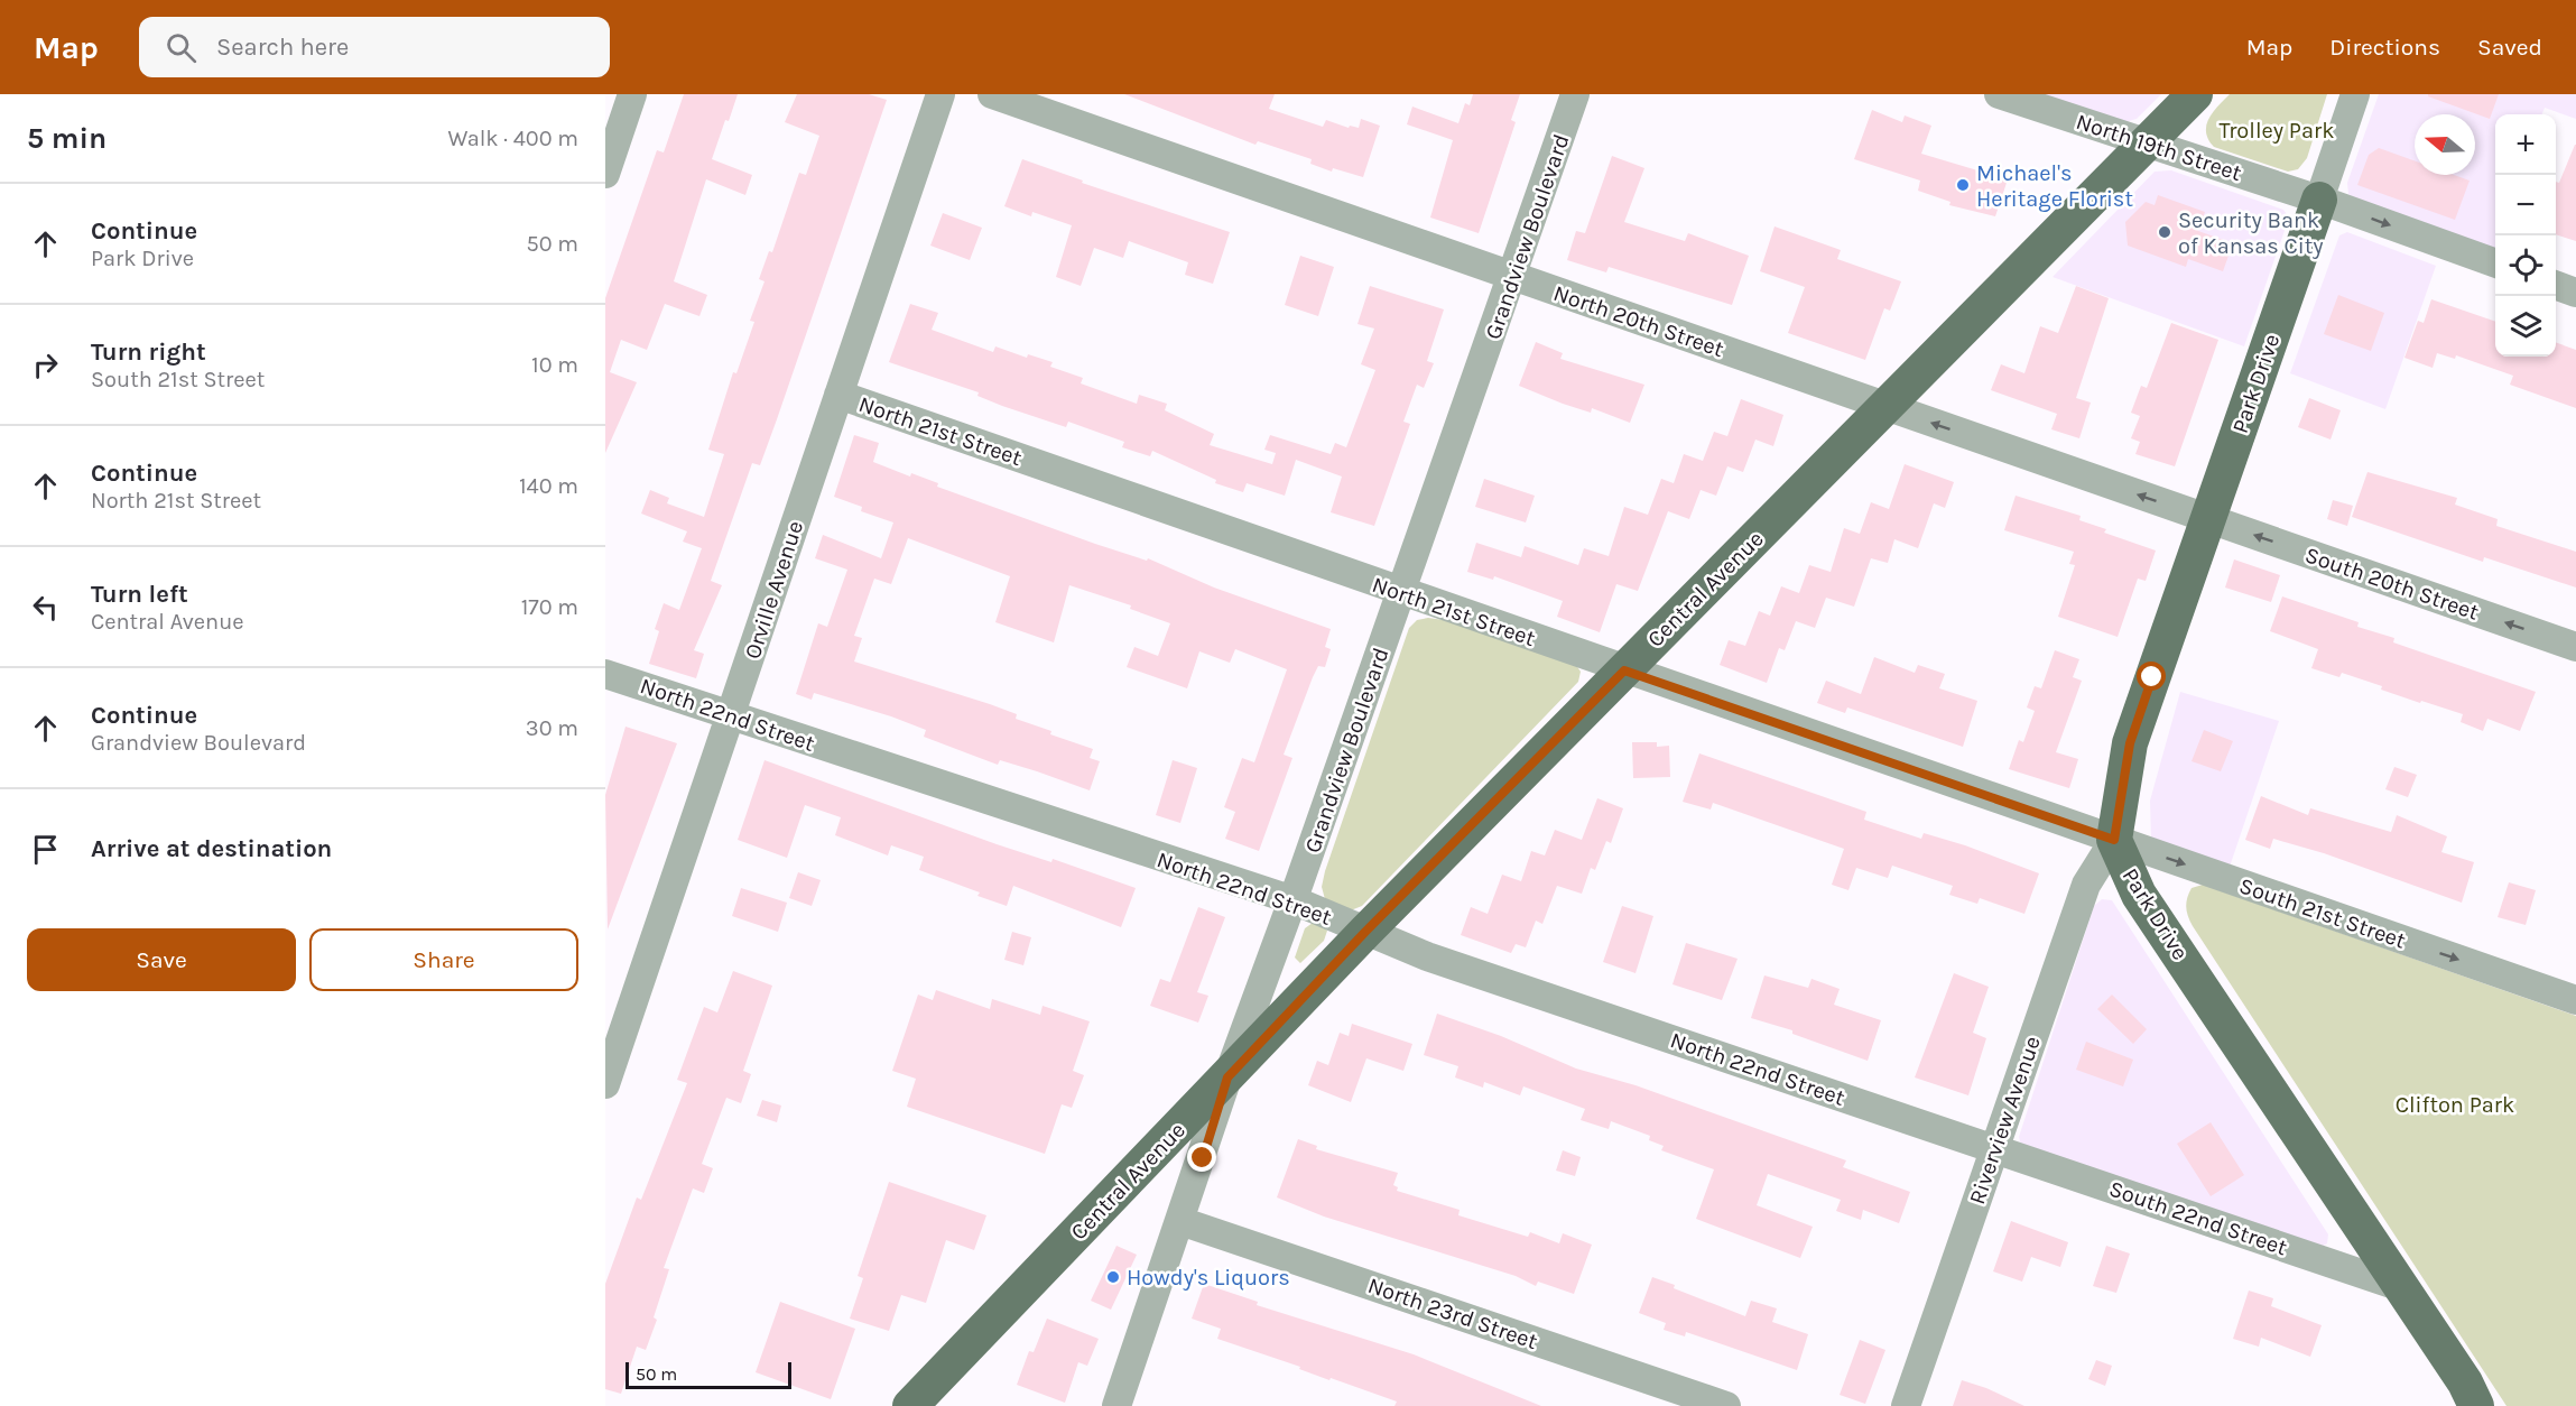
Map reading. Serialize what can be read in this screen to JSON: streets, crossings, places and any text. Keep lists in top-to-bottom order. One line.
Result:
{"streets":{"main road":["Park Drive","Central Avenue"],"street":["North 19th Street","Grandview Boulevard","North 20th Street","North 21st Street","South 20th Street","Orville Avenue","North 22nd Street","South 21st Street","Riverview Avenue","South 22nd Street","North 23rd Street"]},"crossings":[["North 19th Street","Park Drive"],["North 19th Street","Central Avenue"],["Grandview Boulevard","North 20th Street"],["Grandview Boulevard","North 21st Street"],["Grandview Boulevard","Central Avenue"],["Grandview Boulevard","North 22nd Street"],["Grandview Boulevard","North 23rd Street"],["North 20th Street","Park Drive"],["North 20th Street","South 20th Street"],["North 20th Street","Central Avenue"],["Park Drive","South 20th Street"],["Park Drive","South 21st Street"],["Park Drive","Riverview Avenue"],["Park Drive","South 22nd Street"],["North 21st Street","Central Avenue"],["North 21st Street","Orville Avenue"],["North 21st Street","South 21st Street"],["Central Avenue","North 22nd Street"],["Orville Avenue","North 22nd Street"],["North 22nd Street","Riverview Avenue"],["North 22nd Street","South 22nd Street"],["South 21st Street","Riverview Avenue"],["Riverview Avenue","South 22nd Street"]],"one_way":["North 19th Street","South 20th Street","South 21st Street"],"parks":["Trolley Park","Clifton Park"],"places":["Michael's Heritage Florist","Security Bank of Kansas City","Howdy's Liquors"],"scale_bar":"50 m","north":"left","page":{"header":"Map","search":"Search here","nav":["Map","Directions","Saved"],"heading":["5 min","Walk · 400 m"],"map_buttons":["+","−"],"list":[["Continue","Park Drive","50 m"],["Turn right","South 21st Street","10 m"],["Continue","North 21st Street","140 m"],["Turn left","Central Avenue","170 m"],["Continue","Grandview Boulevard","30 m"],"Arrive at destination"],"buttons":["Save","Share"],"scale":"50 m"}}
